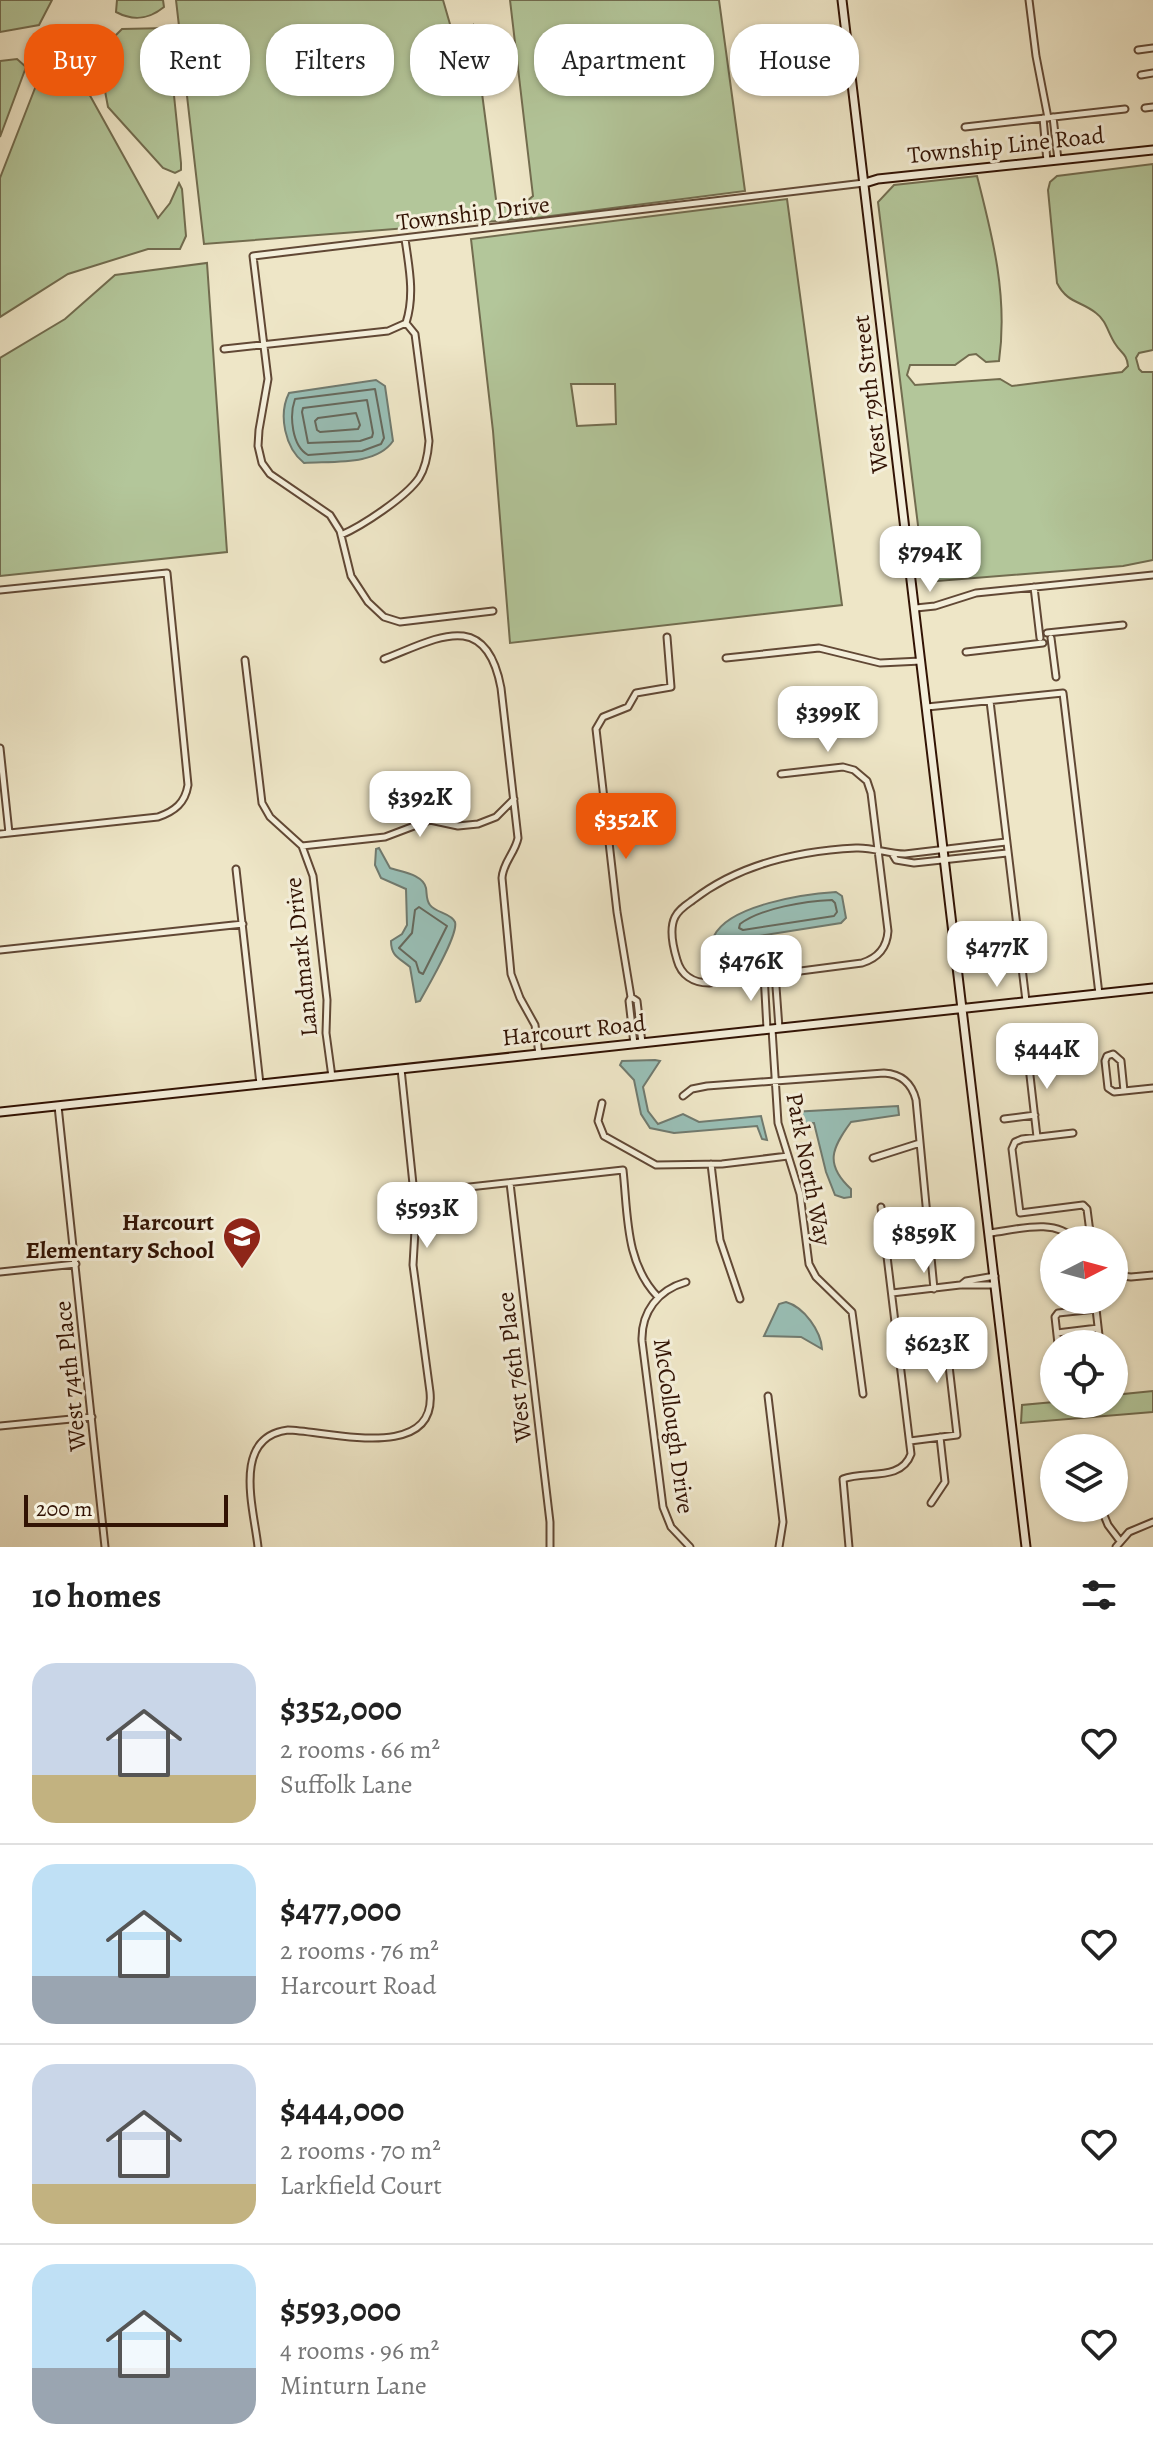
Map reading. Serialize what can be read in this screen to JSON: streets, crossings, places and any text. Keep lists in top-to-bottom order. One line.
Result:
{"streets":{"main road":["Township Line Road","West 79th Street","Harcourt Road"],"street":["Township Drive","Landmark Drive","Park North Way","West 76th Place","West 74th Place","McCollough Drive"]},"crossings":[["Township Line Road","Township Drive"],["Township Line Road","West 79th Street"],["Township Drive","West 79th Street"],["West 79th Street","Harcourt Road"],["Landmark Drive","Harcourt Road"],["Harcourt Road","Park North Way"],["Harcourt Road","West 74th Place"]],"places":{"school or university":["Harcourt Elementary School"]},"scale_bar":"200 m","north":"right","page":{"chip":["Buy","Rent","Filters","New","Apartment","House"],"price":["$794K","$399K","$392K","$352K","$477K","$476K","$444K","$593K","$859K","$623K"],"scale":"200 m","heading":"10 homes","list":[{"name":"$352,000","note":"2 rooms · 66 m² · Suffolk Lane"},{"name":"$477,000","note":"2 rooms · 76 m² · Harcourt Road"},{"name":"$444,000","note":"2 rooms · 70 m² · Larkfield Court"},{"name":"$593,000","note":"4 rooms · 96 m² · Minturn Lane"}]}}
